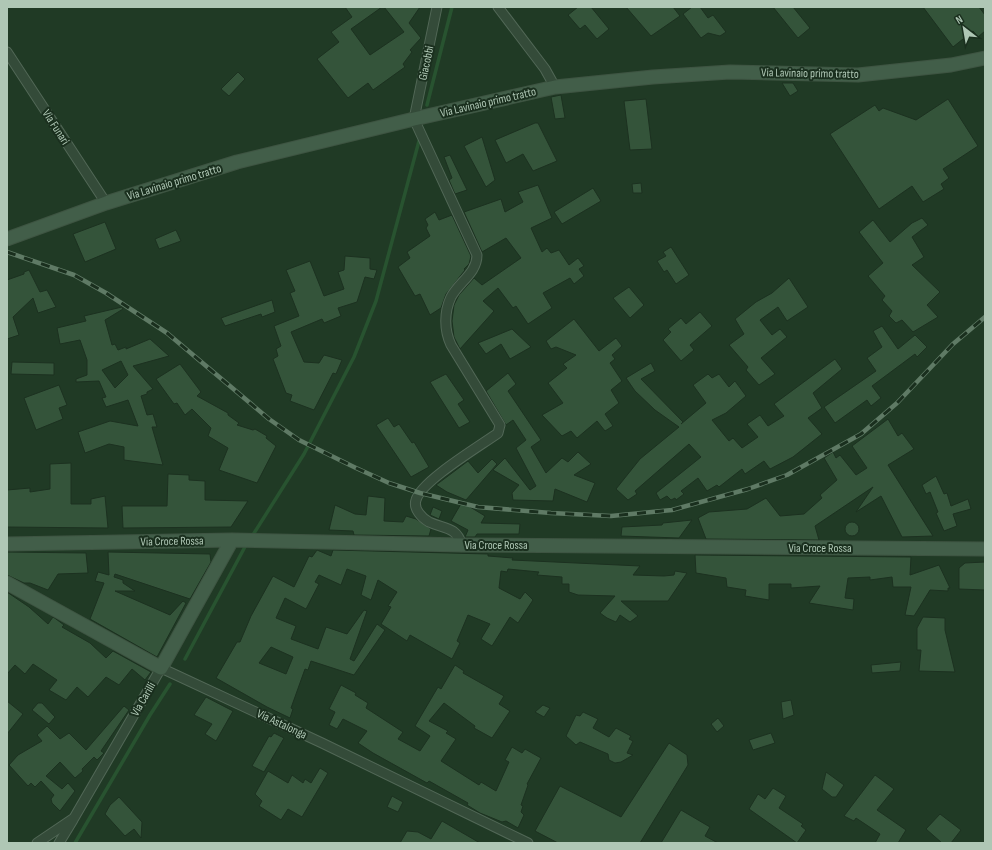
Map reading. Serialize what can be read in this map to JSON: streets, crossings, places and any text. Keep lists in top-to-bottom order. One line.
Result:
{"streets":{"main road":["Via Lavinaio primo tratto","Via Croce Rossa","Via Carilli","Via Astalonga"],"street":["Giacobbi","Via Funari"]},"crossings":[["Giacobbi","Via Lavinaio primo tratto"],["Via Lavinaio primo tratto","Via Funari"],["Via Croce Rossa","Via Carilli"],["Via Carilli","Via Astalonga"]],"north":"top left"}
